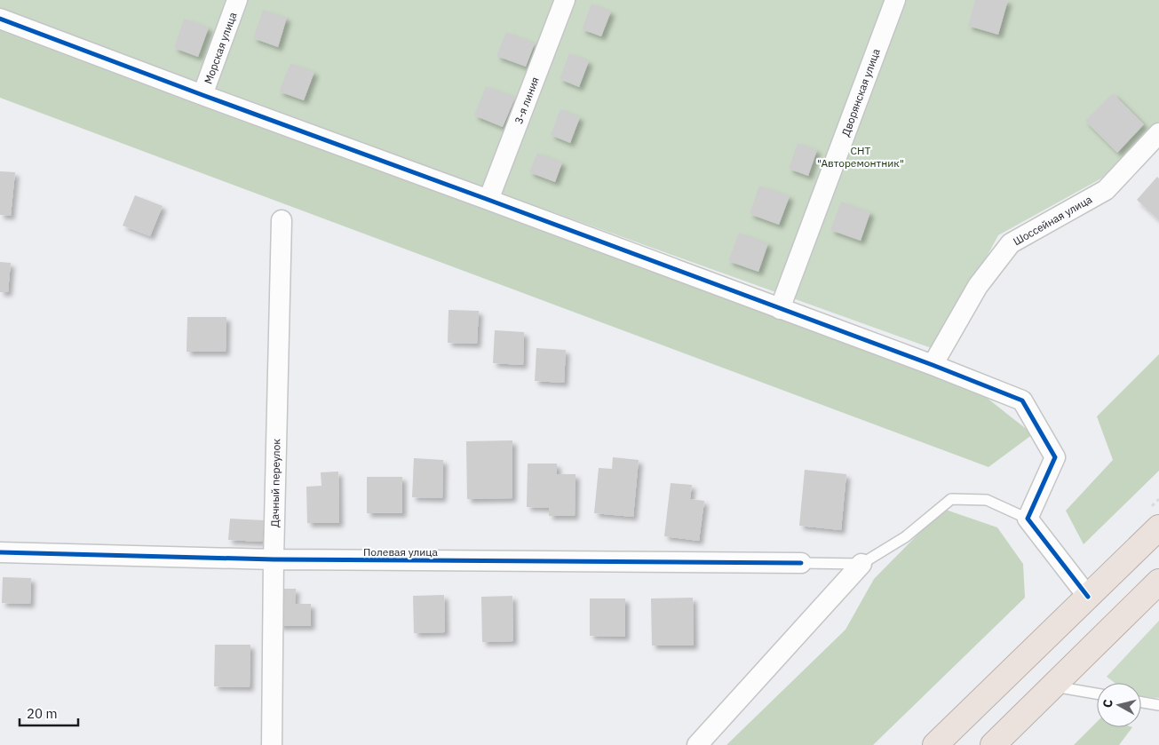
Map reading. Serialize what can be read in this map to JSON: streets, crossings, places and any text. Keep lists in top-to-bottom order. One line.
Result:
{"streets":{"street":["Морская улица","Дворянская улица","3-я линия","Шоссейная улица","Дачный переулок","Полевая улица"]},"crossings":[["Дачный переулок","Полевая улица"]],"parks":["СНТ \"Авторемонтник\""],"scale_bar":"20 m","north":"left"}
